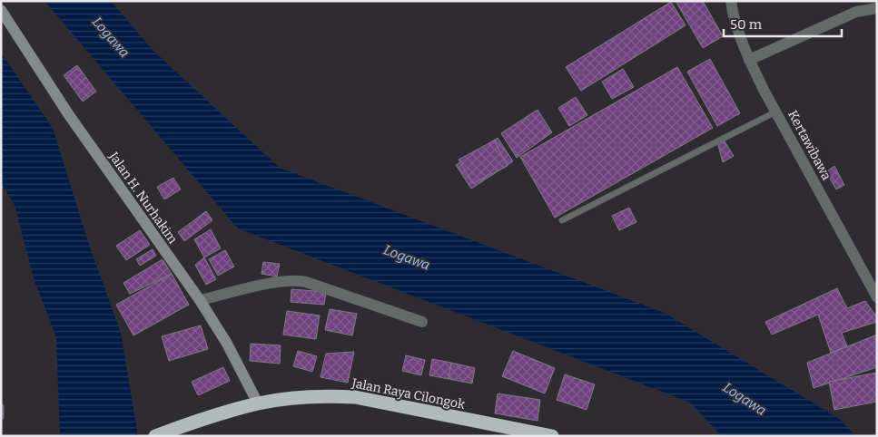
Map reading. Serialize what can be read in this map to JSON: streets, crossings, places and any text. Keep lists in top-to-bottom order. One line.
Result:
{"streets":{"highway":["Jalan Raya Cilongok"],"main road":["Jalan H. Nurhakim"],"street":["Kertawibawa"]},"crossings":[["Jalan H. Nurhakim","Jalan Raya Cilongok"]],"water":["Logawa"],"scale_bar":"50 m"}
